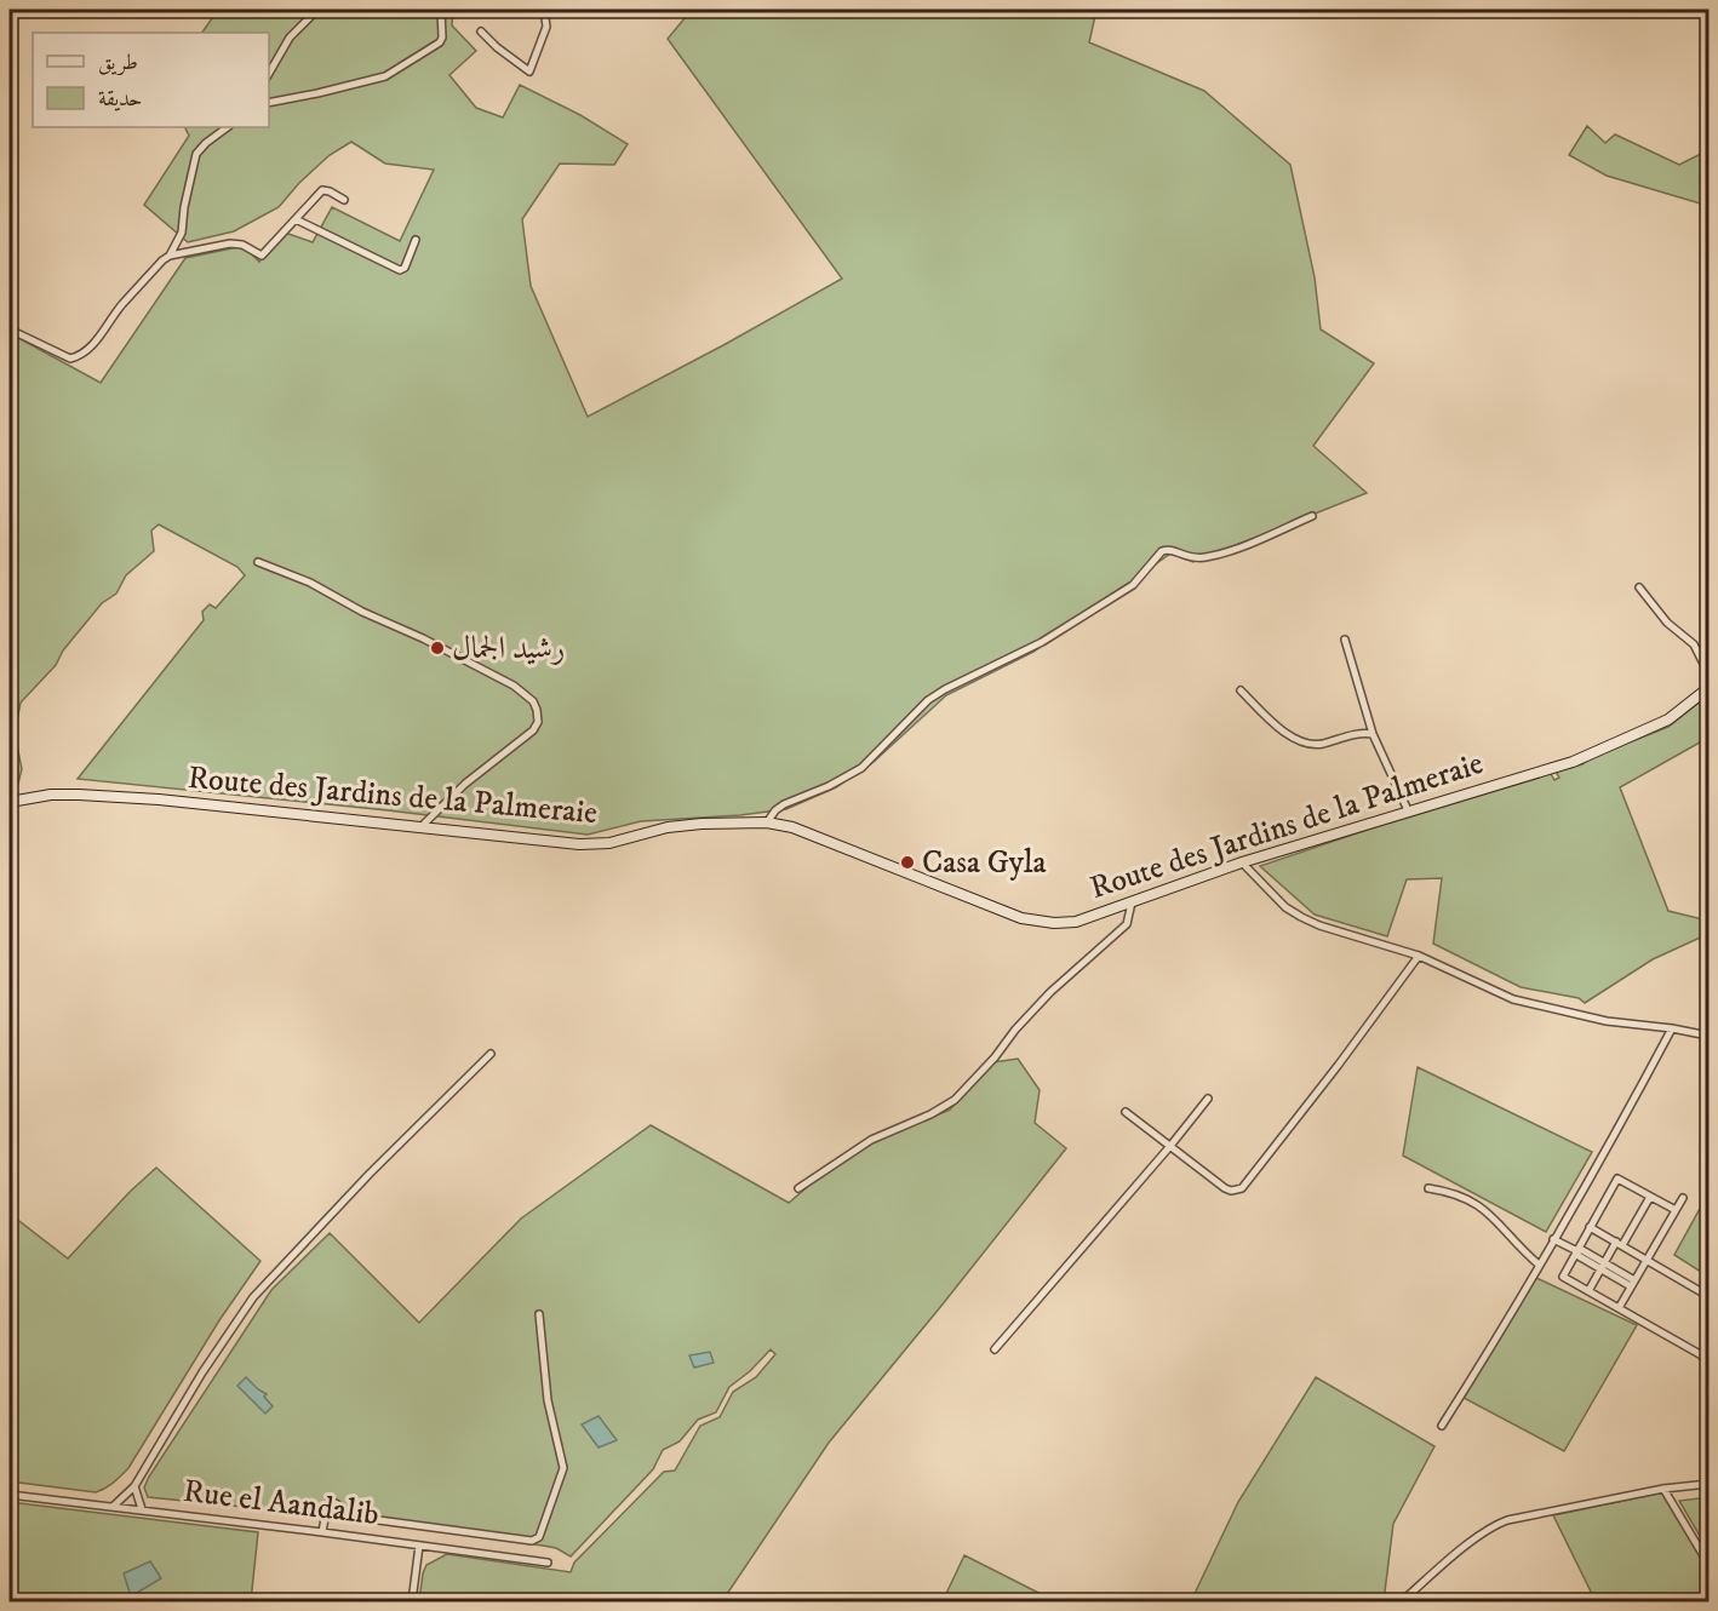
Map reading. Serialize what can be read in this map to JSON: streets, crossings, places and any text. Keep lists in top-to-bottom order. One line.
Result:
{"streets":{"street":["Route des Jardins de la Palmeraie","Rue el Aandalib"]},"places":["رشيد الجمال","Casa Gyla"],"legend":["طريق","حديقة"]}
